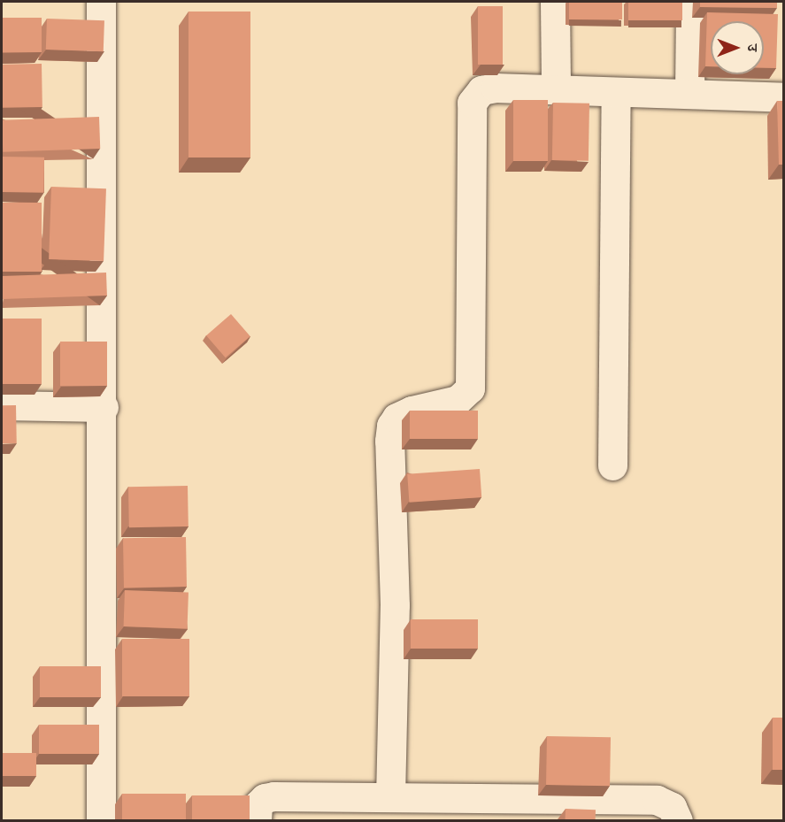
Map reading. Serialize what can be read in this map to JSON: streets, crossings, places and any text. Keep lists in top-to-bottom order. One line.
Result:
{"north":"right"}
